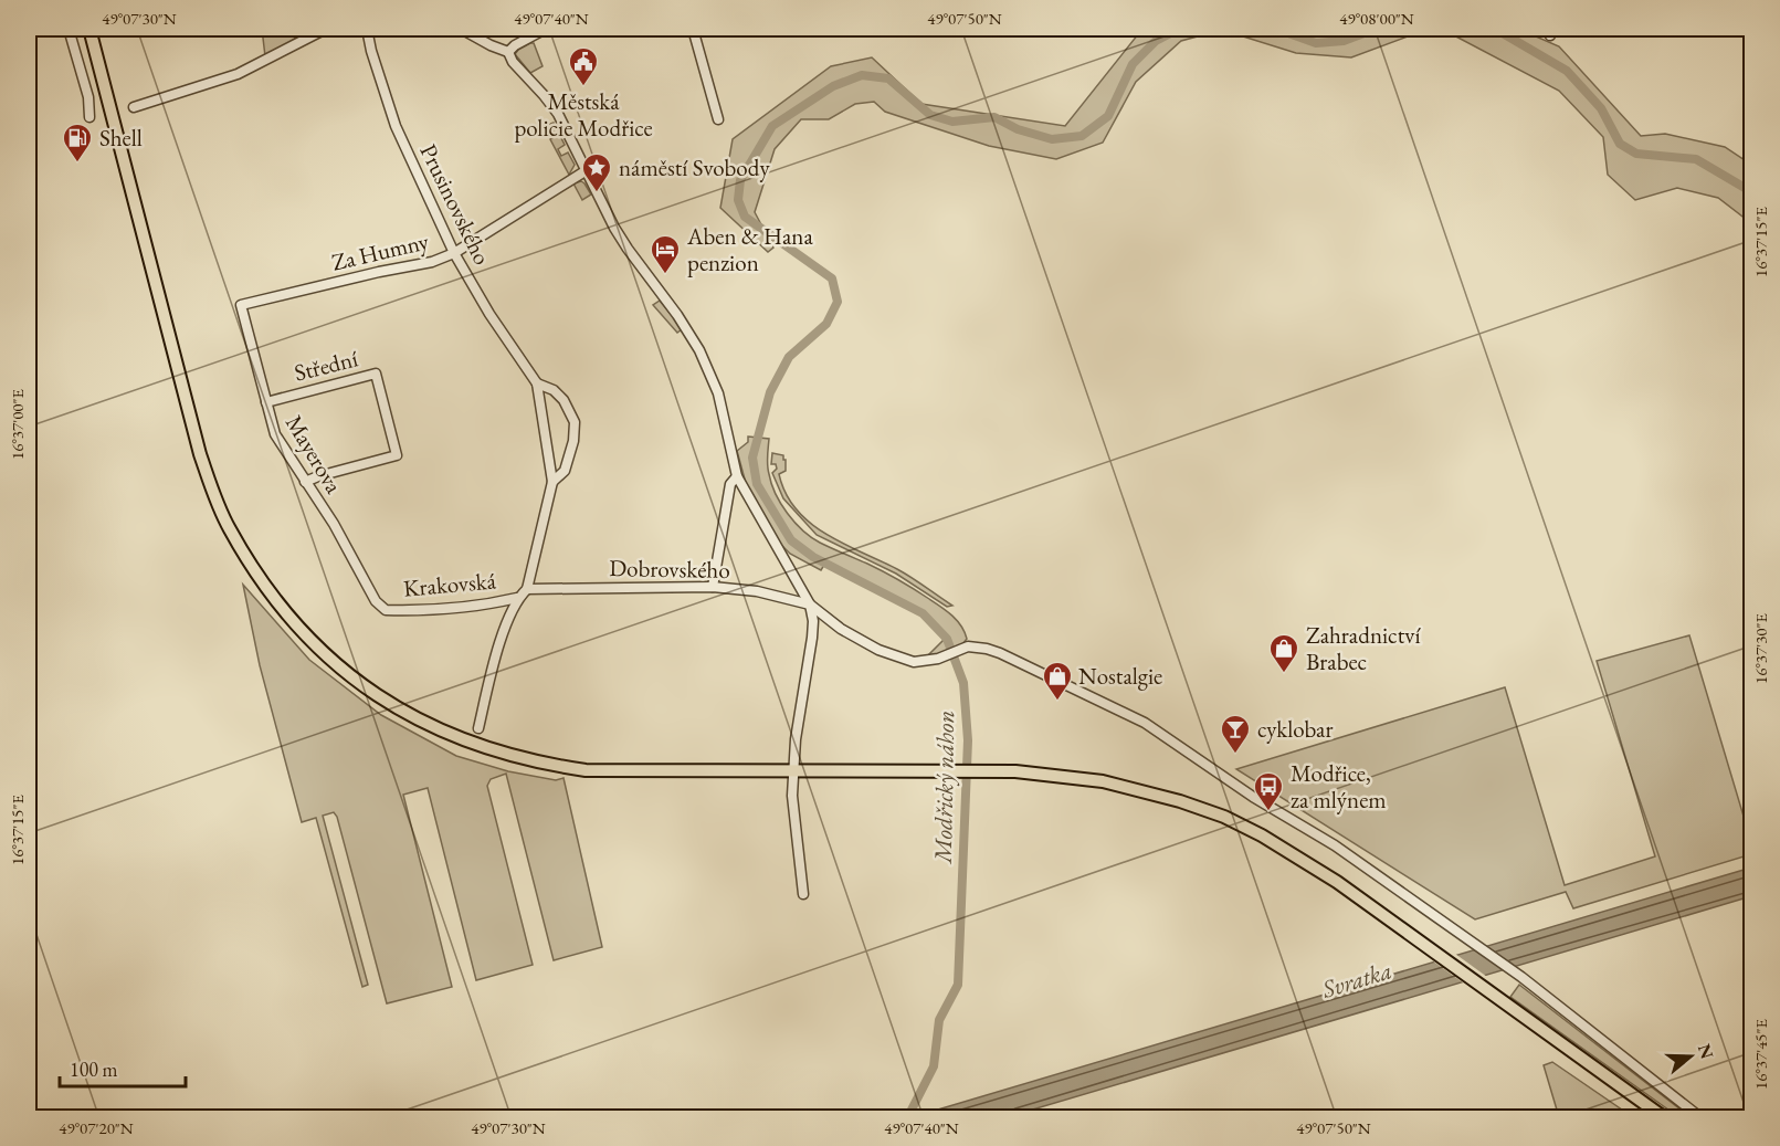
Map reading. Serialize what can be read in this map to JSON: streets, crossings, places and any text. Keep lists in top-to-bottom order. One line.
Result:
{"streets":{"street":["Prusinovského","Za Humny","Střední","Mayerova","Dobrovského","Krakovská"]},"crossings":[["Prusinovského","Za Humny"],["Prusinovského","Dobrovského"],["Za Humny","Mayerova"],["Střední","Mayerova"],["Mayerova","Krakovská"]],"water":["Modřický náhon","Svratka"],"places":{"public building":["Městská policie Modřice"],"fuel station":["Shell"],"place":["náměstí Svobody"],"hotel":["Aben & Hana penzion"],"shop":["Zahradnictví Brabec","Nostalgie"],"bar":["cyklobar"],"bus stop":["Modřice, za mlýnem"]},"scale_bar":"100 m","north":"right","coordinates":["49°07'30\"N","49°07'40\"N","49°07'50\"N","49°08'00\"N","16°37'15\"E","16°37'00\"E","16°37'30\"E","16°37'45\"E","49°07'20\"N"]}
